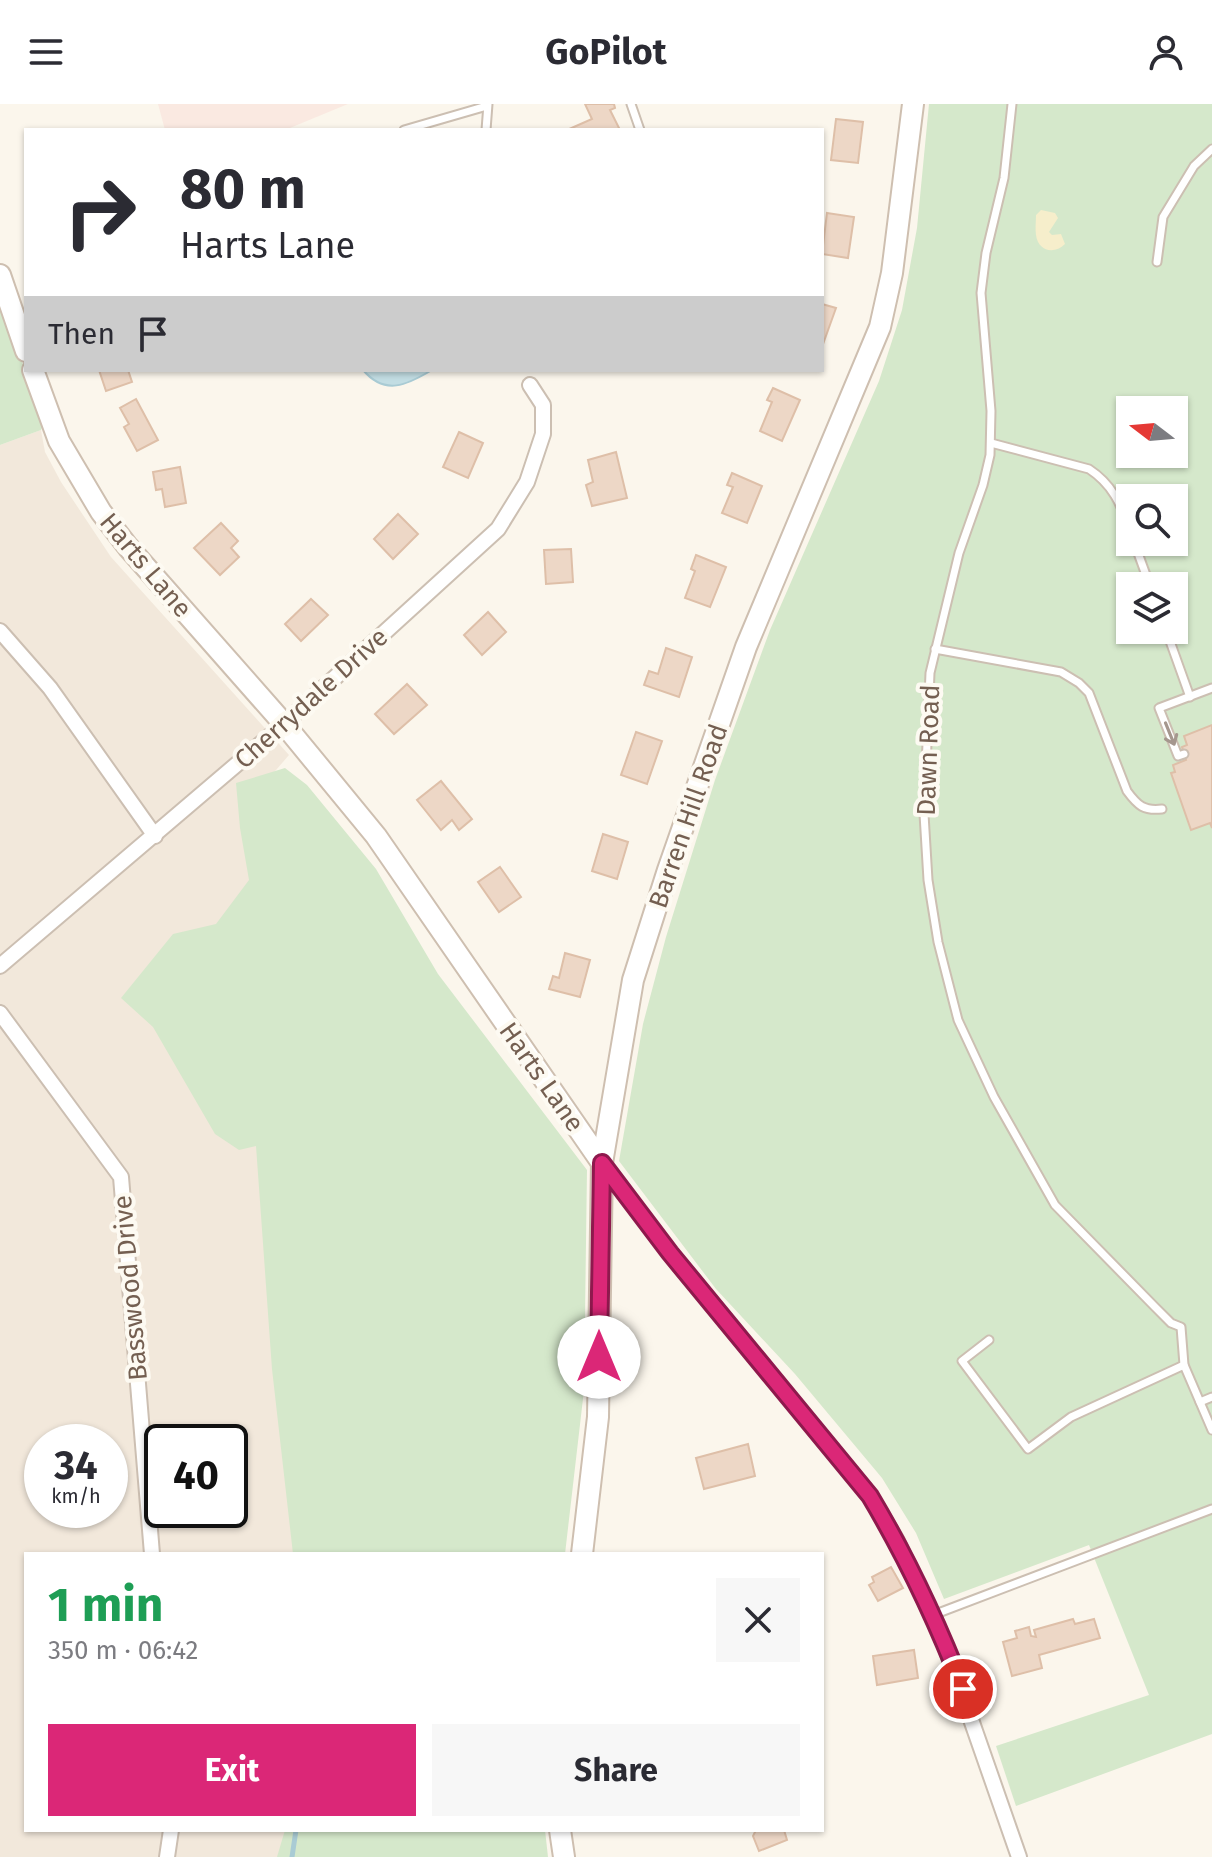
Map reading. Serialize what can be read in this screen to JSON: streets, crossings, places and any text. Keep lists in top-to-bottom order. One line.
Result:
{"streets":{"street":["Harts Lane","Cherrydale Drive","Barren Hill Road","Basswood Drive"],"lane":["Dawn Road"]},"crossings":[["Harts Lane","Cherrydale Drive"],["Harts Lane","Barren Hill Road"]],"north":"left","page":{"header":"GoPilot","turn":["80 m","Harts Lane"],"then":"Then","speed":"34 km/h","limit":"40","heading":["1 min","350 m · 06:42"],"buttons":["Exit","Share"]}}
